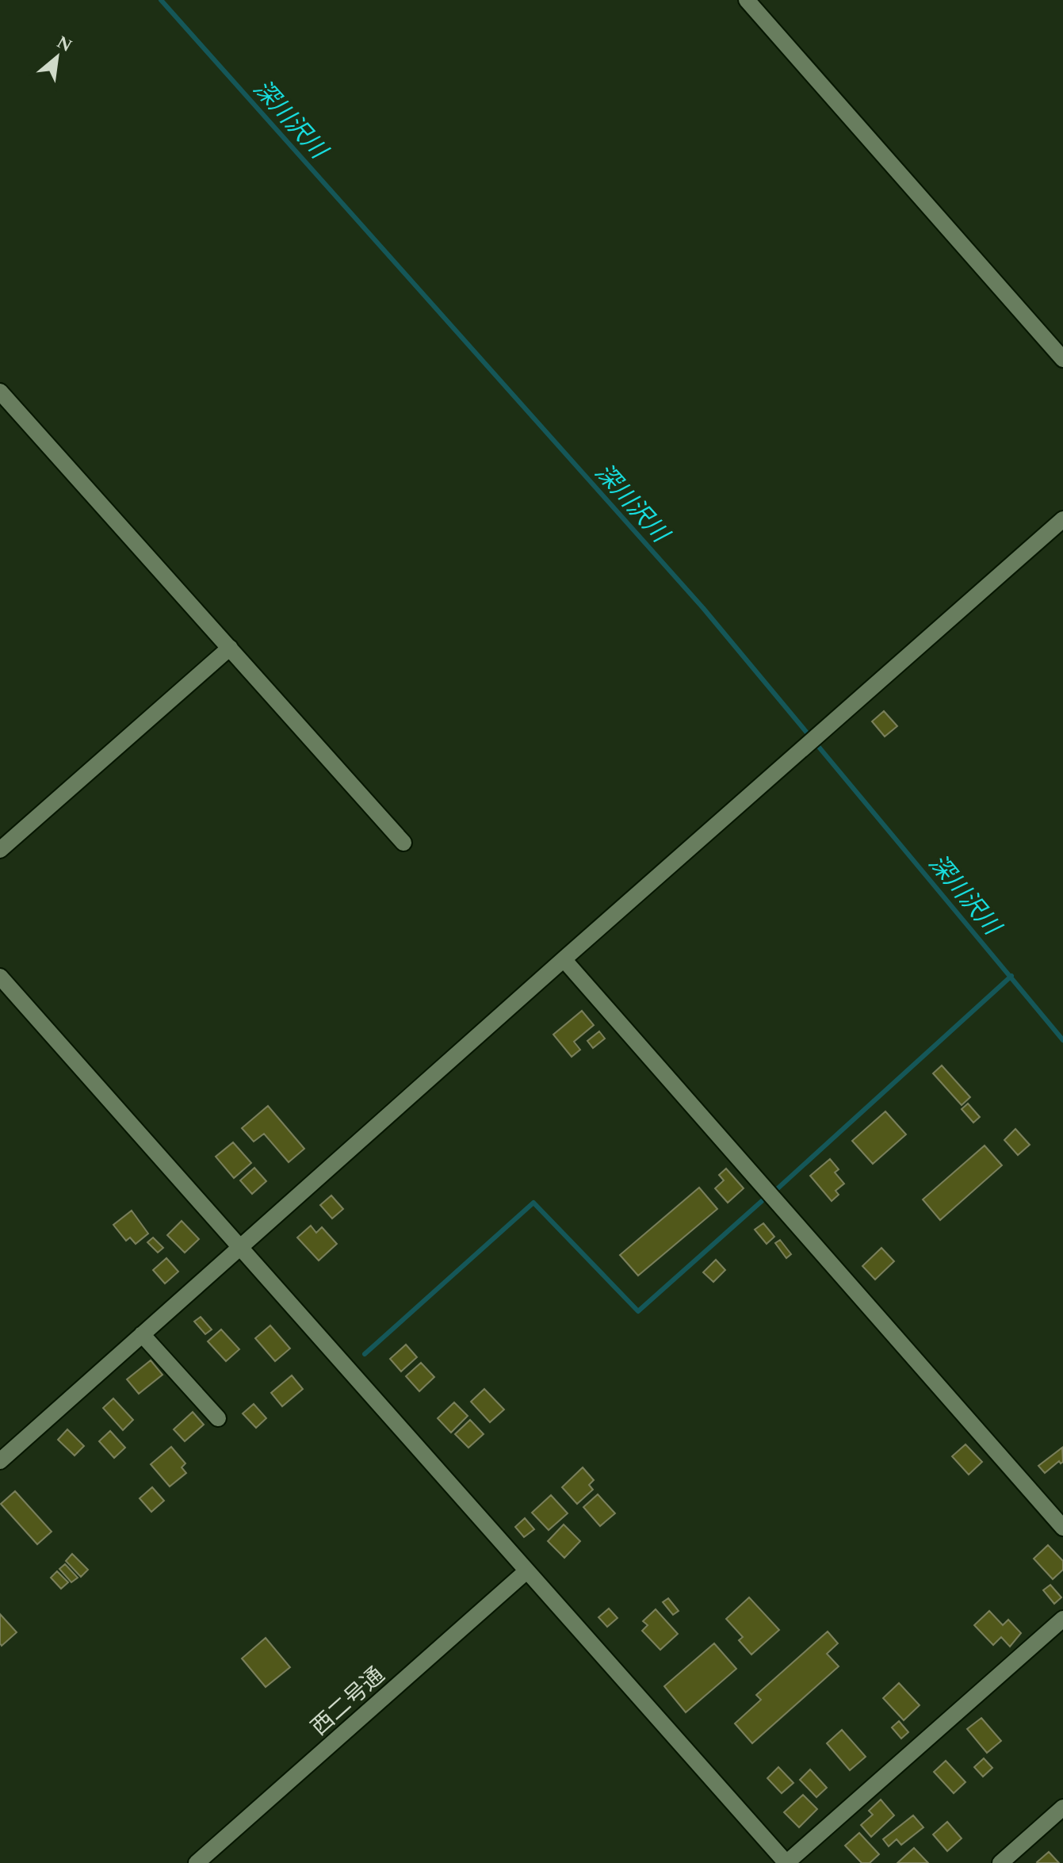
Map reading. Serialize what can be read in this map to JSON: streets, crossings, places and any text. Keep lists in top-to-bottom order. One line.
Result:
{"streets":{"street":["西二号通"]},"water":["深川沢川"],"north":"top right"}
